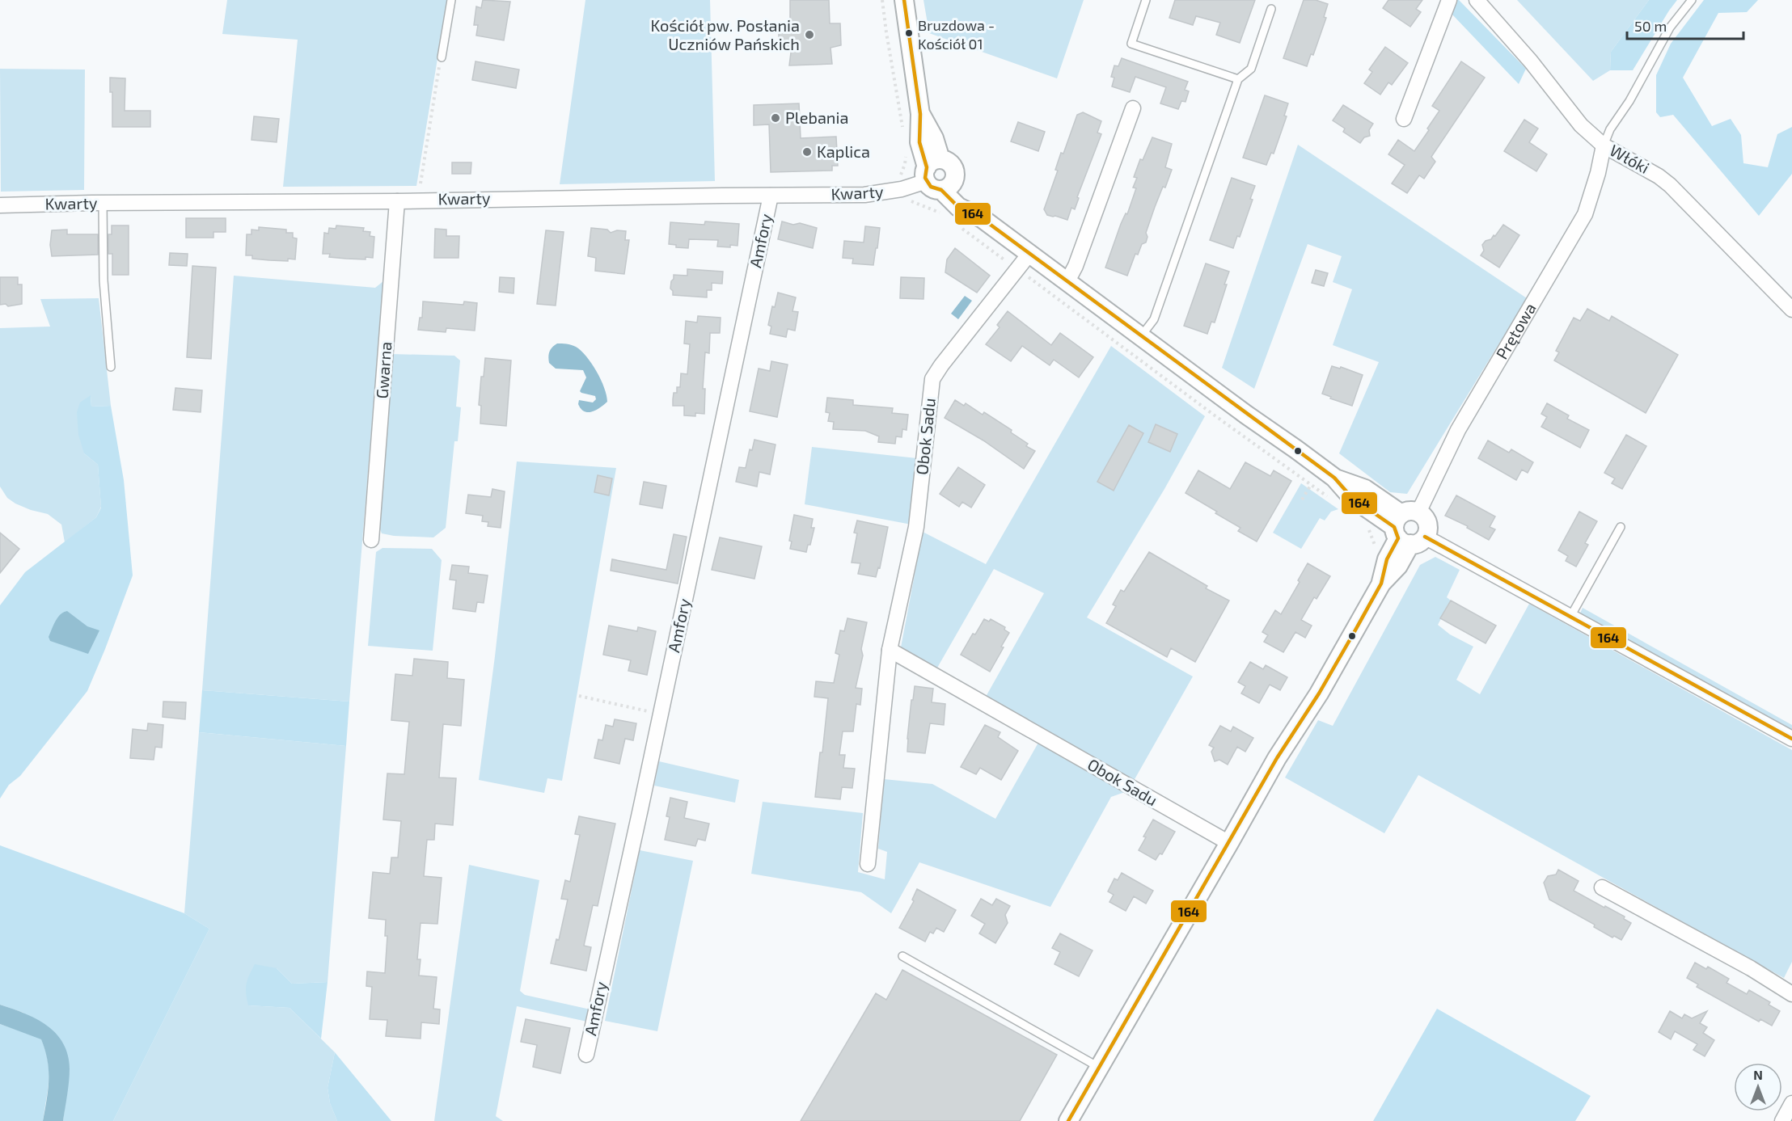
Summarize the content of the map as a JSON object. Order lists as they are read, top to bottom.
{
  "streets": {
    "street": [
      "Włóki",
      "Kwarty",
      "Amfory",
      "Prętowa",
      "Gwarna",
      "Obok Sadu"
    ]
  },
  "crossings": [
    ["Włóki", "Prętowa"],
    ["Kwarty", "Amfory"],
    ["Kwarty", "Gwarna"],
    ["Prętowa", "Obok Sadu"]
  ],
  "places": [
    "Bruzdowa - Kościół 01",
    "Kościół pw. Posłania Uczniów Pańskich",
    "Plebania",
    "Kaplica"
  ],
  "lines": ["transit line 164"],
  "scale_bar": "50 m",
  "north": "top"
}
